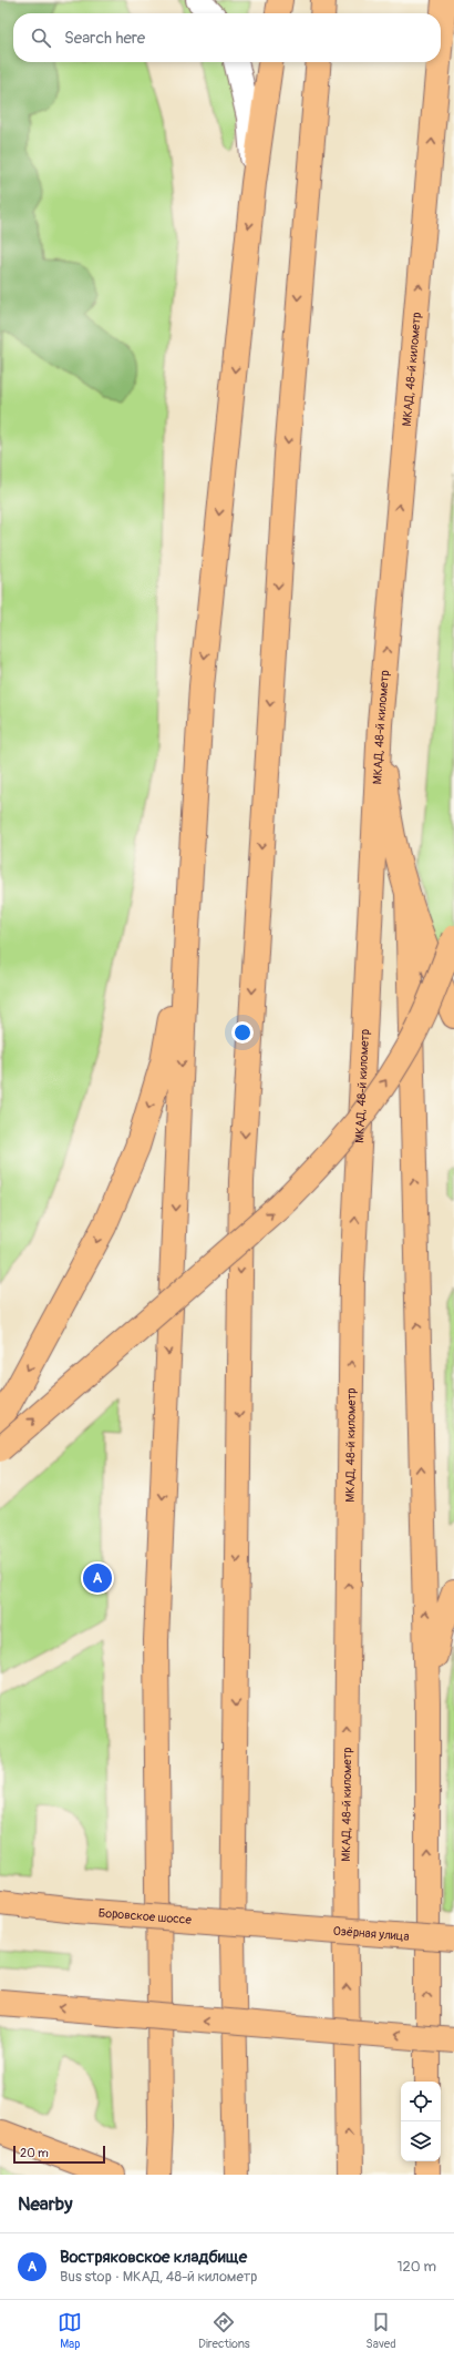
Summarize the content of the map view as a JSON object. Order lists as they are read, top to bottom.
{
  "streets": {
    "main road": ["МКАД, 48-й километр", "Боровское шоссе", "Озёрная улица"]
  },
  "crossings": [
    ["Боровское шоссе", "Озёрная улица"]
  ],
  "scale_bar": "20 m",
  "page": {
    "search": "Search here",
    "pins": "A",
    "scale": "20 m",
    "heading": "Nearby",
    "list": [
      {
        "mark": "A",
        "name": "Востряковское кладбище",
        "note": "Bus stop · МКАД, 48-й километр",
        "value": "120 m"
      }
    ],
    "nav": ["Map", "Directions", "Saved"]
  }
}
